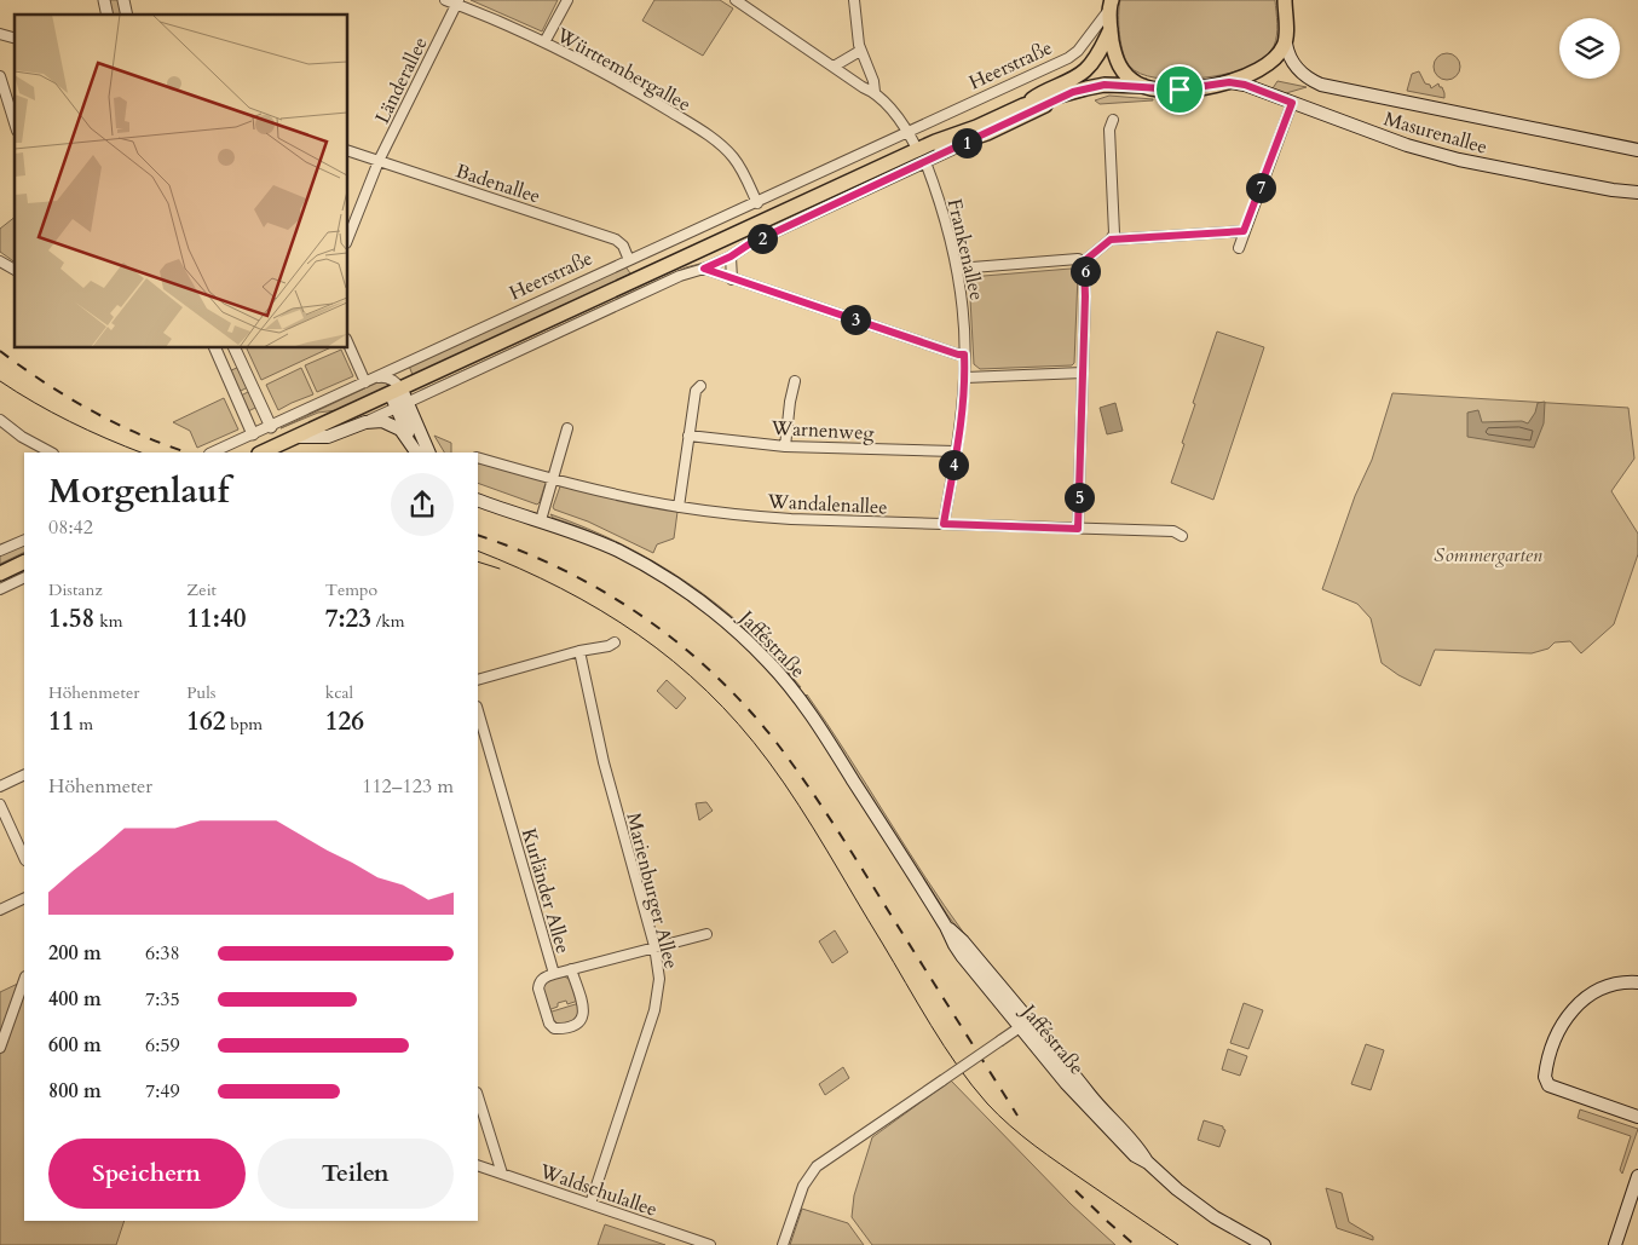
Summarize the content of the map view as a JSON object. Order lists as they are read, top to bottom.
{
  "streets": {
    "main road": ["Heerstraße", "Masurenallee", "Jafféstraße"],
    "street": [
      "Württembergallee",
      "Länderallee",
      "Badenallee",
      "Frankenallee",
      "Warnenweg",
      "Wandalenallee",
      "Kurländer Allee",
      "Marienburger Allee",
      "Waldschulallee"
    ]
  },
  "crossings": [
    ["Heerstraße", "Württembergallee"],
    ["Heerstraße", "Masurenallee"],
    ["Heerstraße", "Badenallee"],
    ["Heerstraße", "Frankenallee"],
    ["Württembergallee", "Länderallee"],
    ["Länderallee", "Badenallee"],
    ["Frankenallee", "Warnenweg"],
    ["Frankenallee", "Wandalenallee"],
    ["Marienburger Allee", "Waldschulallee"]
  ],
  "parks": ["Sommergarten"],
  "page": {
    "pins": [
      "1",
      "7",
      "2",
      "6",
      "3",
      "4",
      "5"
    ],
    "heading": ["Morgenlauf", "08:42"],
    "stats": [
      ["Distanz", "1.58 km"],
      ["Zeit", "11:40"],
      ["Tempo", "7:23 /km"],
      ["Höhenmeter", "11 m"],
      ["Puls", "162 bpm"],
      ["kcal", "126"]
    ],
    "chart": ["Höhenmeter", "112–123 m"],
    "list": [
      {
        "name": "200 m",
        "note": "6:38"
      },
      {
        "name": "400 m",
        "note": "7:35"
      },
      {
        "name": "600 m",
        "note": "6:59"
      },
      {
        "name": "800 m",
        "note": "7:49"
      }
    ],
    "buttons": ["Speichern", "Teilen"]
  }
}
